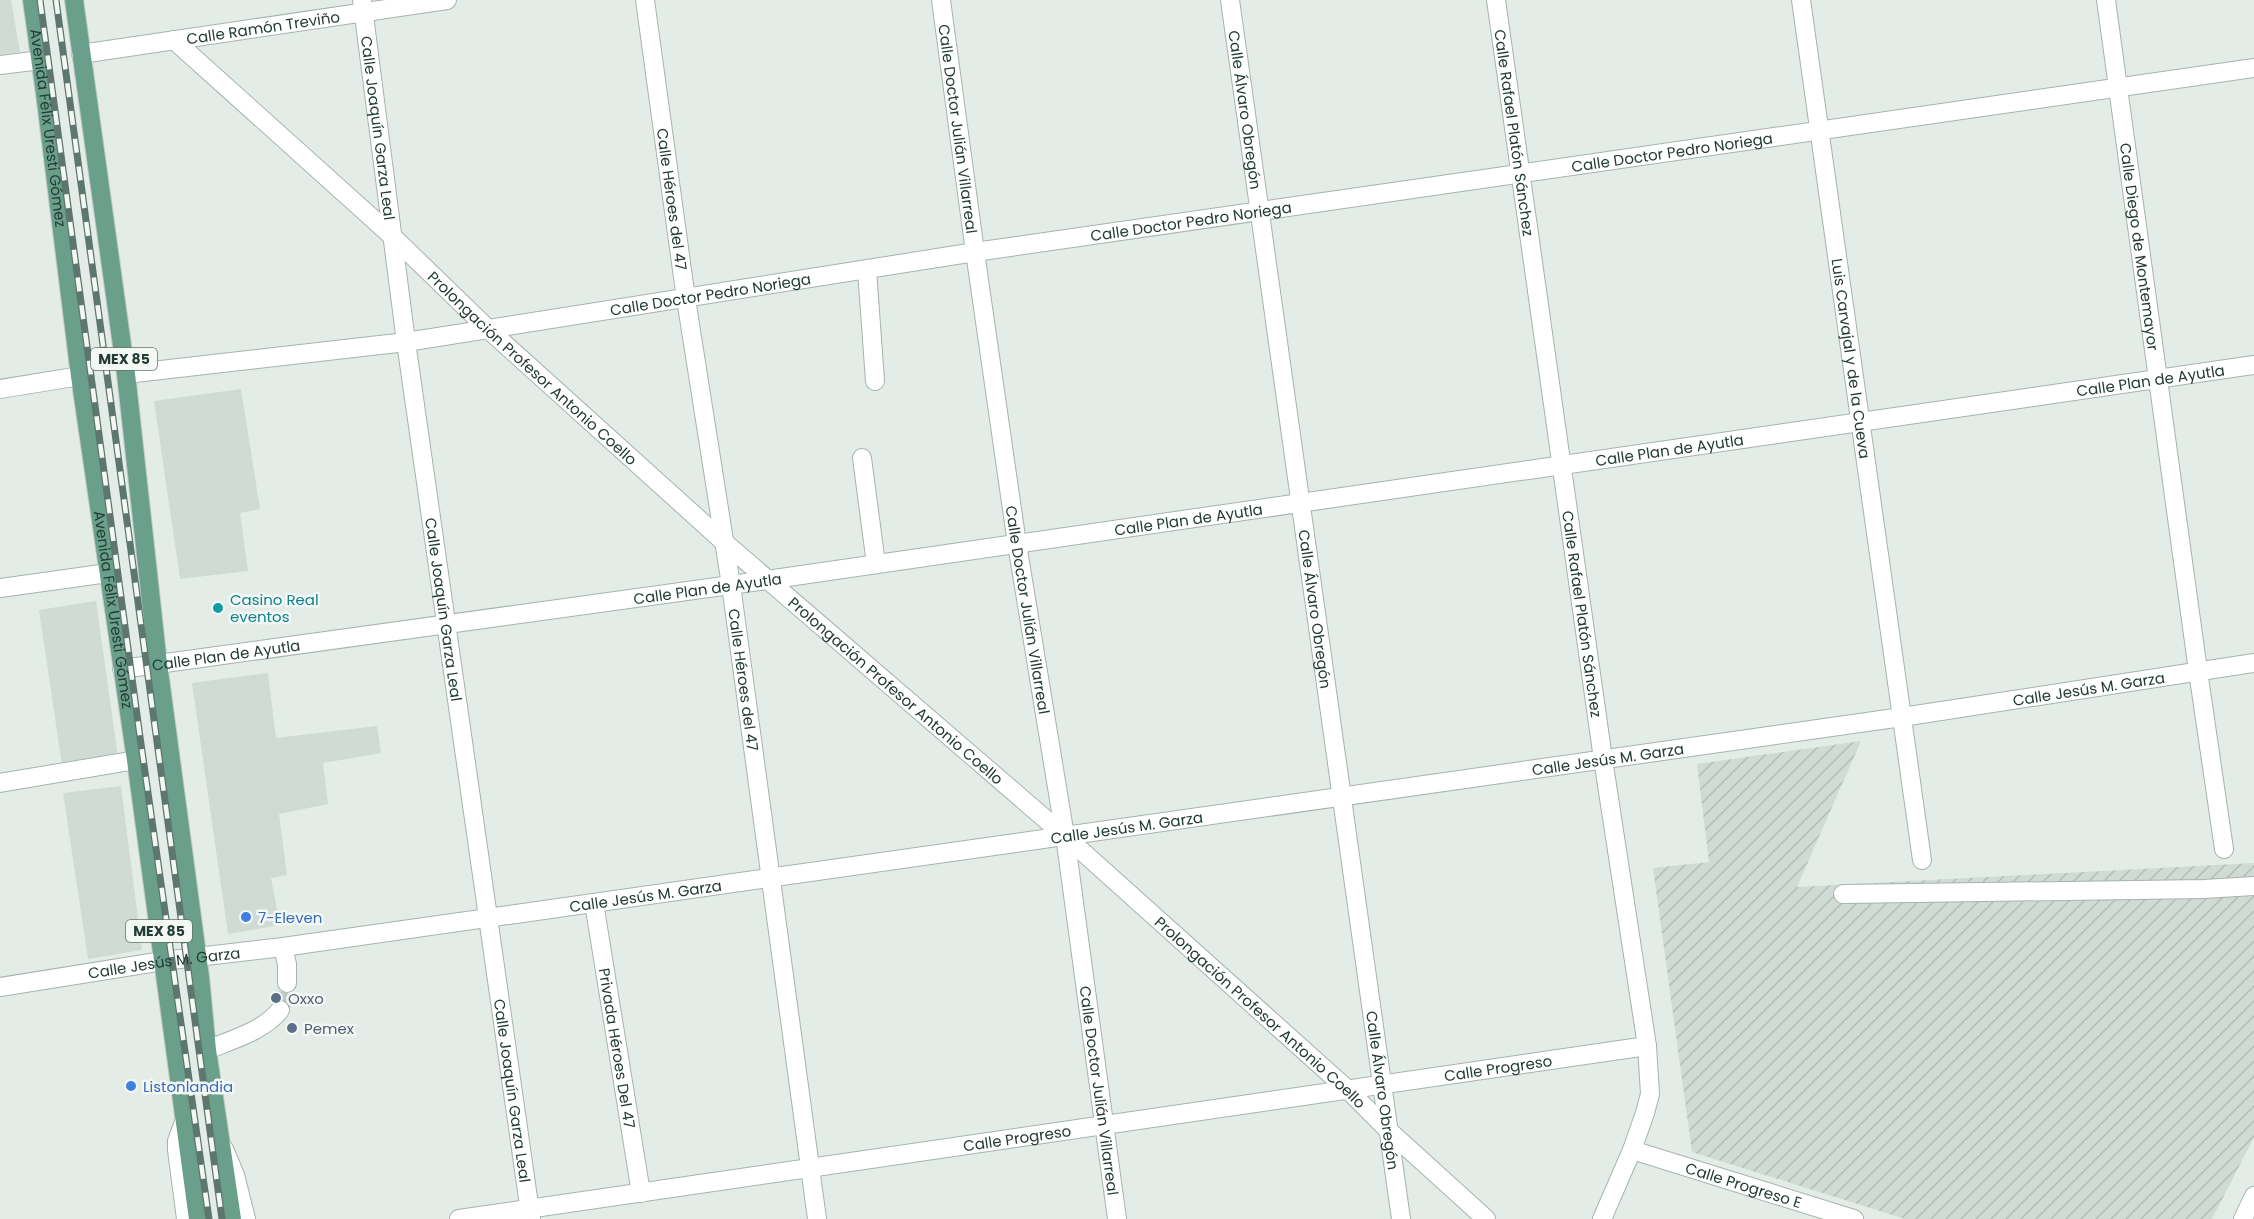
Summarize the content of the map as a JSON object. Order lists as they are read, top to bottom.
{
  "streets": {
    "main road": ["Avenida Félix Uresti Gómez", "MEX 85"],
    "street": [
      "Calle Ramón Treviño",
      "Calle Álvaro Obregón",
      "Calle Joaquín Garza Leal",
      "Calle Doctor Julián Villarreal",
      "Calle Rafael Platón Sánchez",
      "Calle Doctor Pedro Noriega",
      "Calle Héroes del 47",
      "Calle Diego de Montemayor",
      "Luis Carvajal y de la Cueva",
      "Prolongación Profesor Antonio Coello",
      "Calle Plan de Ayutla",
      "Calle Jesús M. Garza",
      "Privada Héroes Del 47",
      "Calle Progreso",
      "Calle Progreso E"
    ]
  },
  "crossings": [
    ["Calle Ramón Treviño", "Calle Joaquín Garza Leal"],
    ["Calle Ramón Treviño", "MEX 85"],
    ["Calle Ramón Treviño", "Prolongación Profesor Antonio Coello"],
    ["Calle Álvaro Obregón", "Calle Doctor Pedro Noriega"],
    ["Calle Álvaro Obregón", "Prolongación Profesor Antonio Coello"],
    ["Calle Álvaro Obregón", "Calle Plan de Ayutla"],
    ["Calle Álvaro Obregón", "Calle Jesús M. Garza"],
    ["Calle Álvaro Obregón", "Calle Progreso"],
    ["Avenida Félix Uresti Gómez", "Calle Plan de Ayutla"],
    ["Avenida Félix Uresti Gómez", "Calle Jesús M. Garza"],
    ["Calle Joaquín Garza Leal", "Calle Doctor Pedro Noriega"],
    ["Calle Joaquín Garza Leal", "Prolongación Profesor Antonio Coello"],
    ["Calle Joaquín Garza Leal", "Calle Plan de Ayutla"],
    ["Calle Joaquín Garza Leal", "Calle Jesús M. Garza"],
    ["Calle Joaquín Garza Leal", "Calle Progreso"],
    ["Calle Doctor Julián Villarreal", "Calle Doctor Pedro Noriega"],
    ["Calle Doctor Julián Villarreal", "Prolongación Profesor Antonio Coello"],
    ["Calle Doctor Julián Villarreal", "Calle Plan de Ayutla"],
    ["Calle Doctor Julián Villarreal", "Calle Jesús M. Garza"],
    ["Calle Doctor Julián Villarreal", "Calle Progreso"],
    ["Calle Rafael Platón Sánchez", "Calle Doctor Pedro Noriega"],
    ["Calle Rafael Platón Sánchez", "Calle Plan de Ayutla"],
    ["Calle Rafael Platón Sánchez", "Calle Jesús M. Garza"],
    ["Calle Rafael Platón Sánchez", "Calle Progreso"],
    ["Calle Rafael Platón Sánchez", "Calle Progreso E"],
    ["Calle Doctor Pedro Noriega", "Calle Héroes del 47"],
    ["Calle Doctor Pedro Noriega", "Calle Diego de Montemayor"],
    ["Calle Doctor Pedro Noriega", "Luis Carvajal y de la Cueva"],
    ["Calle Doctor Pedro Noriega", "MEX 85"],
    ["Calle Doctor Pedro Noriega", "Prolongación Profesor Antonio Coello"],
    ["Calle Héroes del 47", "Prolongación Profesor Antonio Coello"],
    ["Calle Héroes del 47", "Calle Plan de Ayutla"],
    ["Calle Héroes del 47", "Calle Jesús M. Garza"],
    ["Calle Héroes del 47", "Calle Progreso"],
    ["Calle Diego de Montemayor", "Calle Plan de Ayutla"],
    ["Calle Diego de Montemayor", "Calle Jesús M. Garza"],
    ["Luis Carvajal y de la Cueva", "Calle Plan de Ayutla"],
    ["Luis Carvajal y de la Cueva", "Calle Jesús M. Garza"],
    ["MEX 85", "Calle Plan de Ayutla"],
    ["MEX 85", "Calle Jesús M. Garza"],
    ["Prolongación Profesor Antonio Coello", "Calle Plan de Ayutla"],
    ["Prolongación Profesor Antonio Coello", "Calle Jesús M. Garza"],
    ["Prolongación Profesor Antonio Coello", "Calle Progreso"],
    ["Calle Jesús M. Garza", "Privada Héroes Del 47"],
    ["Privada Héroes Del 47", "Calle Progreso"]
  ],
  "places": [
    "Casino Real eventos",
    "7-Eleven",
    "Oxxo",
    "Pemex",
    "Listonlandia"
  ]
}
